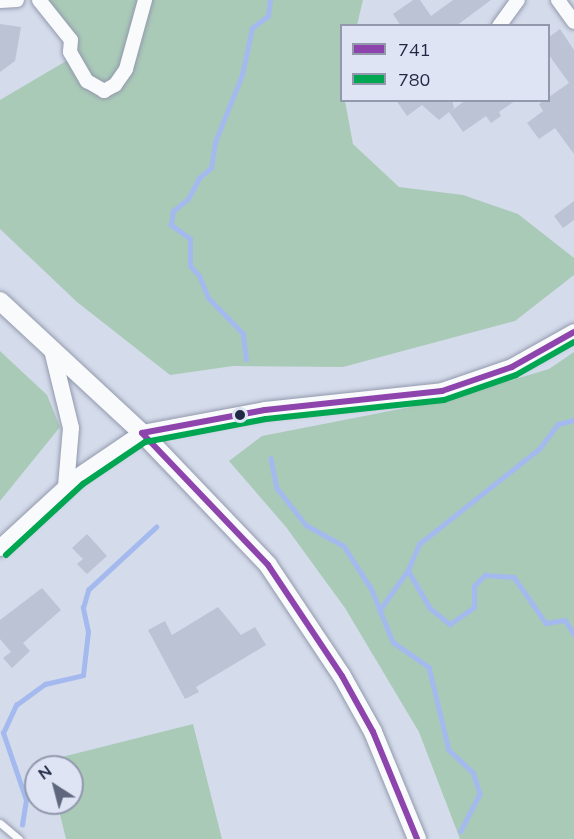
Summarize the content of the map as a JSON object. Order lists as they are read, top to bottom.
{
  "lines": ["transit line 741", "transit line 780"],
  "legend": ["741", "780"],
  "north": "top left"
}
